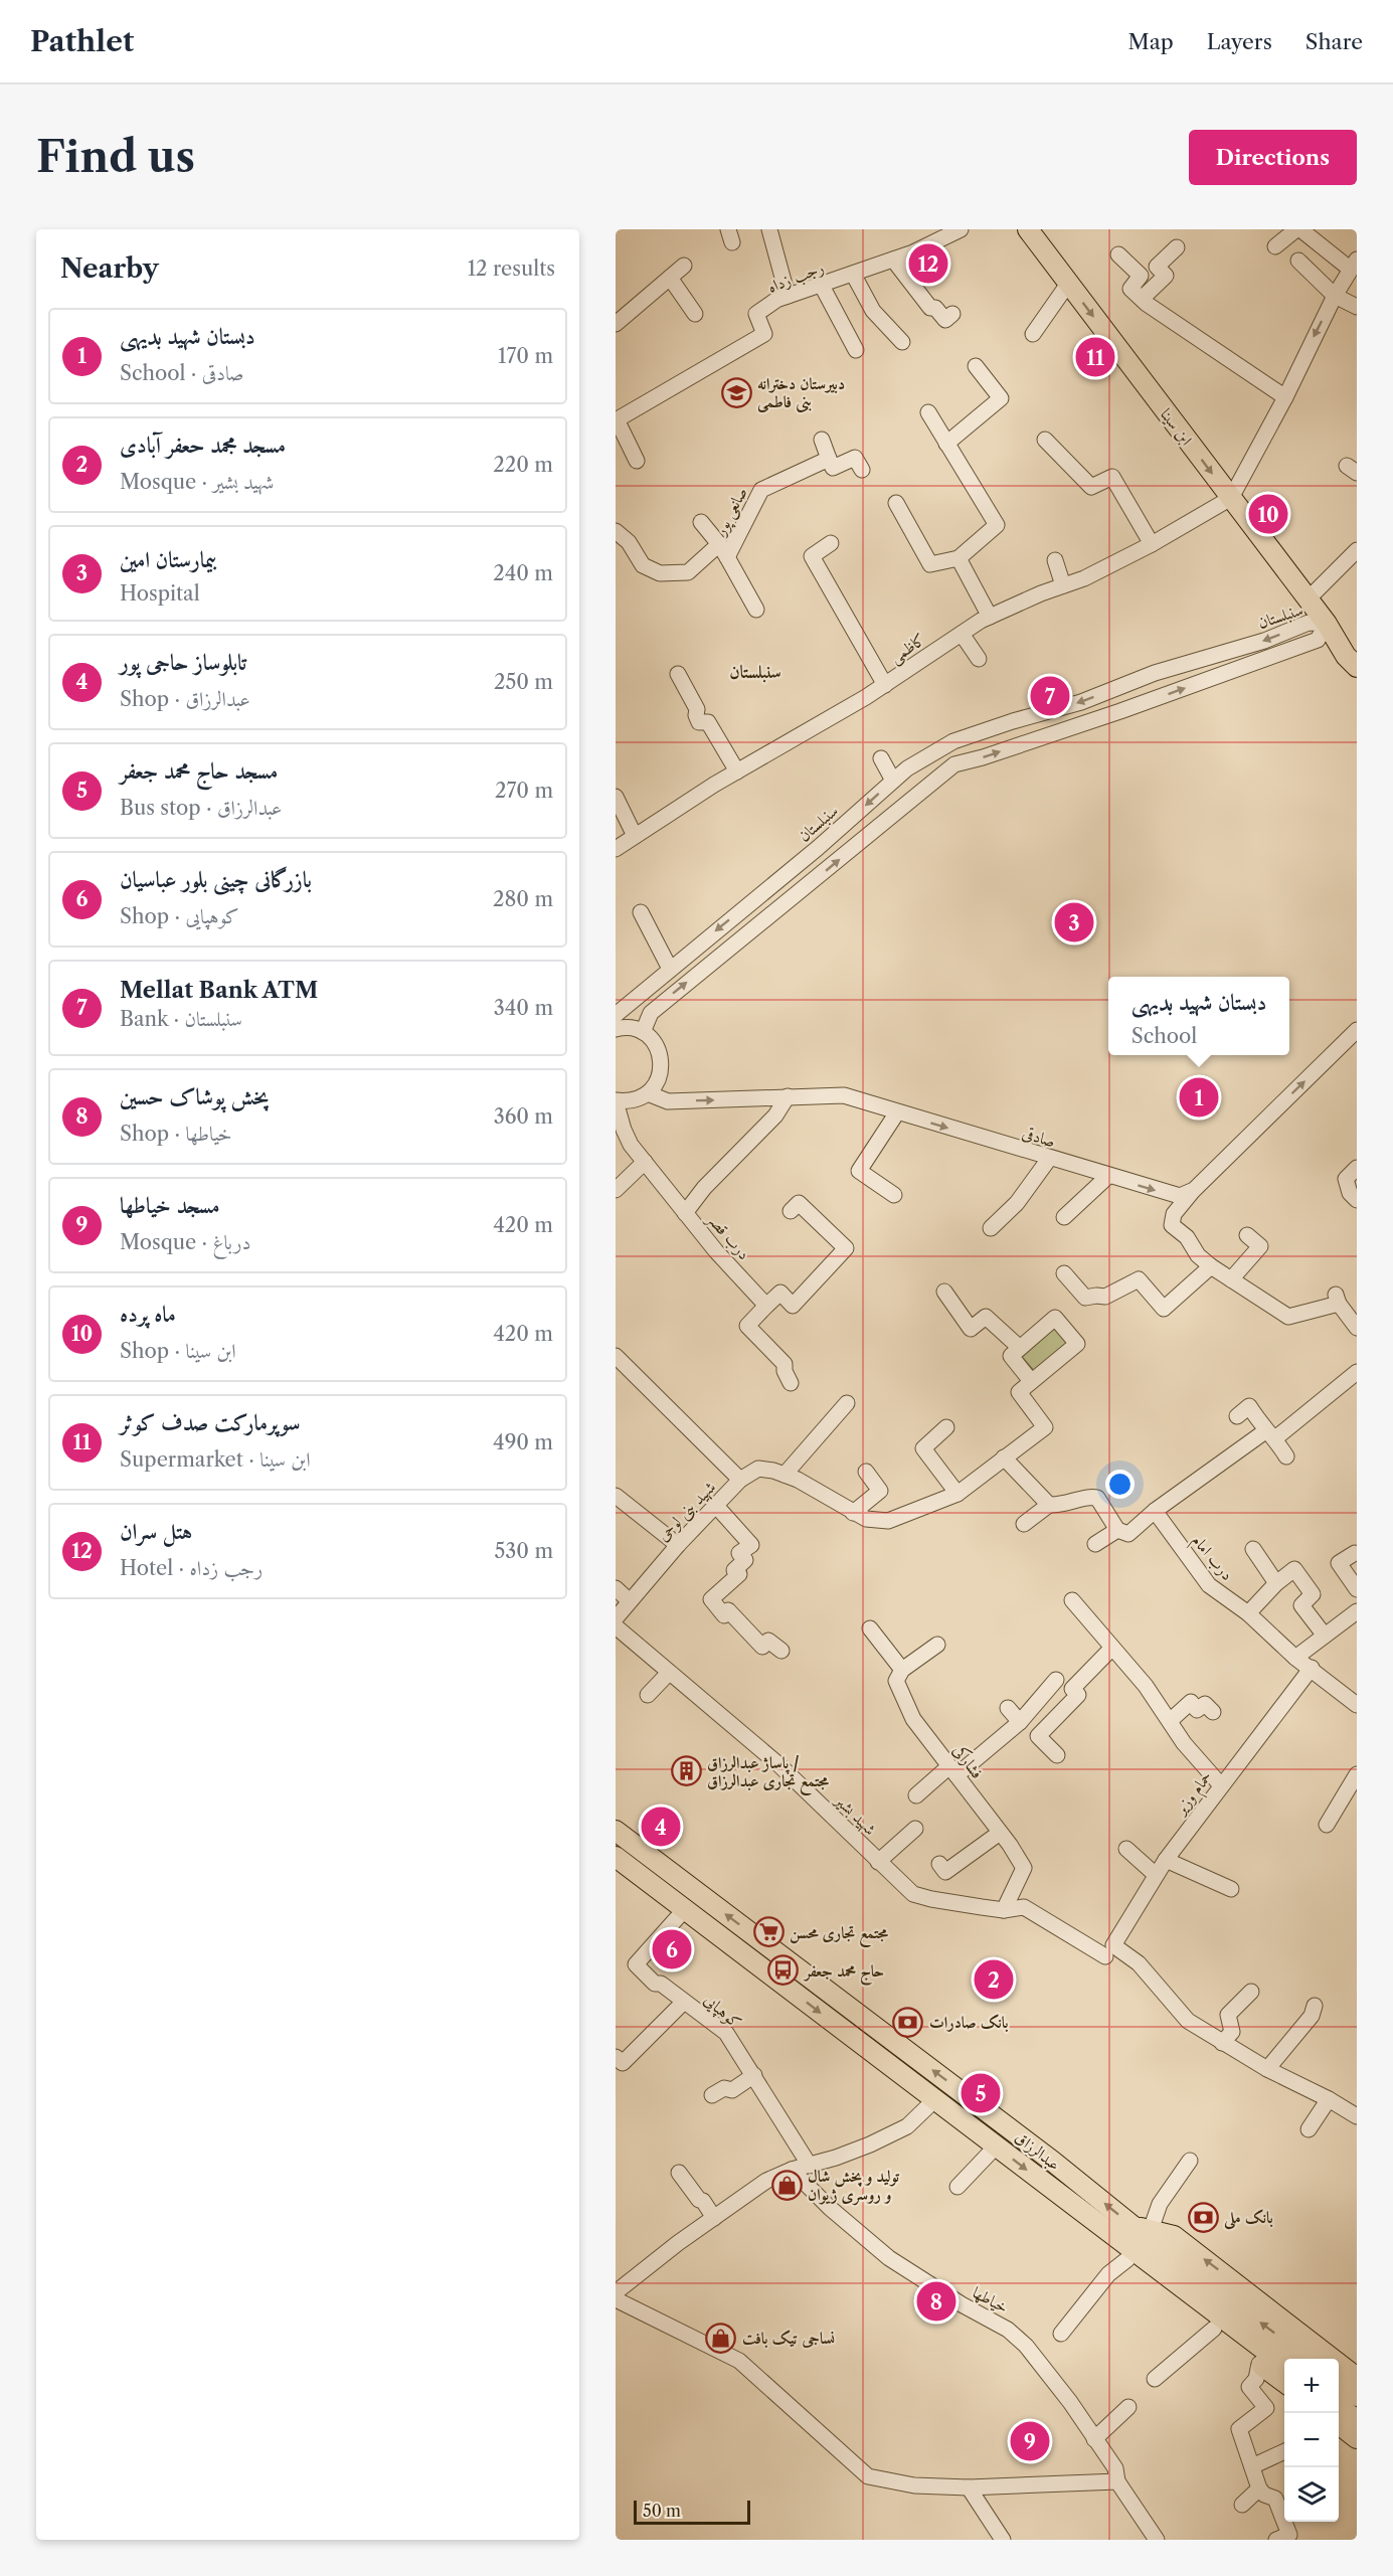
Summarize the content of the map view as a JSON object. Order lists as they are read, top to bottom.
{
  "streets": {
    "main road": ["ابن سینا", "عبدالرزاق"],
    "street": [
      "رجب زداه",
      "صانعی پور",
      "سنبلستان",
      "کاظمی",
      "صادقی",
      "درب قصر",
      "شهید بنی لوحی",
      "درب امام",
      "فشارکی",
      "حمام وزیر",
      "شهید بشیر",
      "کوهپایی",
      "خیاطها"
    ]
  },
  "crossings": [
    ["ابن سینا", "سنبلستان"],
    ["ابن سینا", "کاظمی"],
    ["درب امام", "حمام وزیر"],
    ["فشارکی", "شهید بشیر"],
    ["حمام وزیر", "شهید بشیر"],
    ["کوهپایی", "عبدالرزاق"]
  ],
  "one_way": ["ابن سینا", "صادقی"],
  "districts": ["سنبلستان"],
  "places": {
    "school or university": ["دبیرستان دخترانه بنی فاطمی"],
    "building": ["پاساژ عبدالرزاق / مجتمع تجاری عبدالرزاق"],
    "supermarket": ["مجتمع تجاری محسن"],
    "bus stop": ["حاج محمد جعفر"],
    "bank": ["بانک صادرات", "بانک ملی"],
    "shop": ["تولید و پخش شال و روسری ژیوان", "نساجی تیک بافت"]
  },
  "scale_bar": "50 m",
  "page": {
    "header": "Pathlet",
    "nav": ["Map", "Layers", "Share"],
    "buttons": "Directions",
    "title": "Find us",
    "heading": ["Nearby", "12 results"],
    "pins": [
      "12",
      "11",
      "10",
      "7",
      "3",
      "1",
      "4",
      "6",
      "2",
      "5",
      "8",
      "9"
    ],
    "list": [
      {
        "mark": "1",
        "name": "دبستان شهید بدیهی",
        "note": "School · صادقی",
        "value": "170 m"
      },
      {
        "mark": "2",
        "name": "مسجد مجمد حعفر آبادی",
        "note": "Mosque · شهید بشیر",
        "value": "220 m"
      },
      {
        "mark": "3",
        "name": "بیمارستان امین",
        "note": "Hospital",
        "value": "240 m"
      },
      {
        "mark": "4",
        "name": "تابلوساز حاجی پور",
        "note": "Shop · عبدالرزاق",
        "value": "250 m"
      },
      {
        "mark": "5",
        "name": "مسجد حاج محمد جعفر",
        "note": "Bus stop · عبدالرزاق",
        "value": "270 m"
      },
      {
        "mark": "6",
        "name": "بازرگانی چینی بلور عباسیان",
        "note": "Shop · کوهپایی",
        "value": "280 m"
      },
      {
        "mark": "7",
        "name": "Mellat Bank ATM",
        "note": "Bank · سنبلستان",
        "value": "340 m"
      },
      {
        "mark": "8",
        "name": "پخش پوشاک حسین",
        "note": "Shop · خیاطها",
        "value": "360 m"
      },
      {
        "mark": "9",
        "name": "مسجد خیاطها",
        "note": "Mosque · درباغ",
        "value": "420 m"
      },
      {
        "mark": "10",
        "name": "ماه پرده",
        "note": "Shop · ابن سینا",
        "value": "420 m"
      },
      {
        "mark": "11",
        "name": "سوپرمارکت صدف کوثر",
        "note": "Supermarket · ابن سینا",
        "value": "490 m"
      },
      {
        "mark": "12",
        "name": "هتل سران",
        "note": "Hotel · رجب زداه",
        "value": "530 m"
      }
    ],
    "popup": ["دبستان شهید بدیهی", "School"],
    "map_buttons": ["+", "−"],
    "scale": "50 m"
  }
}
